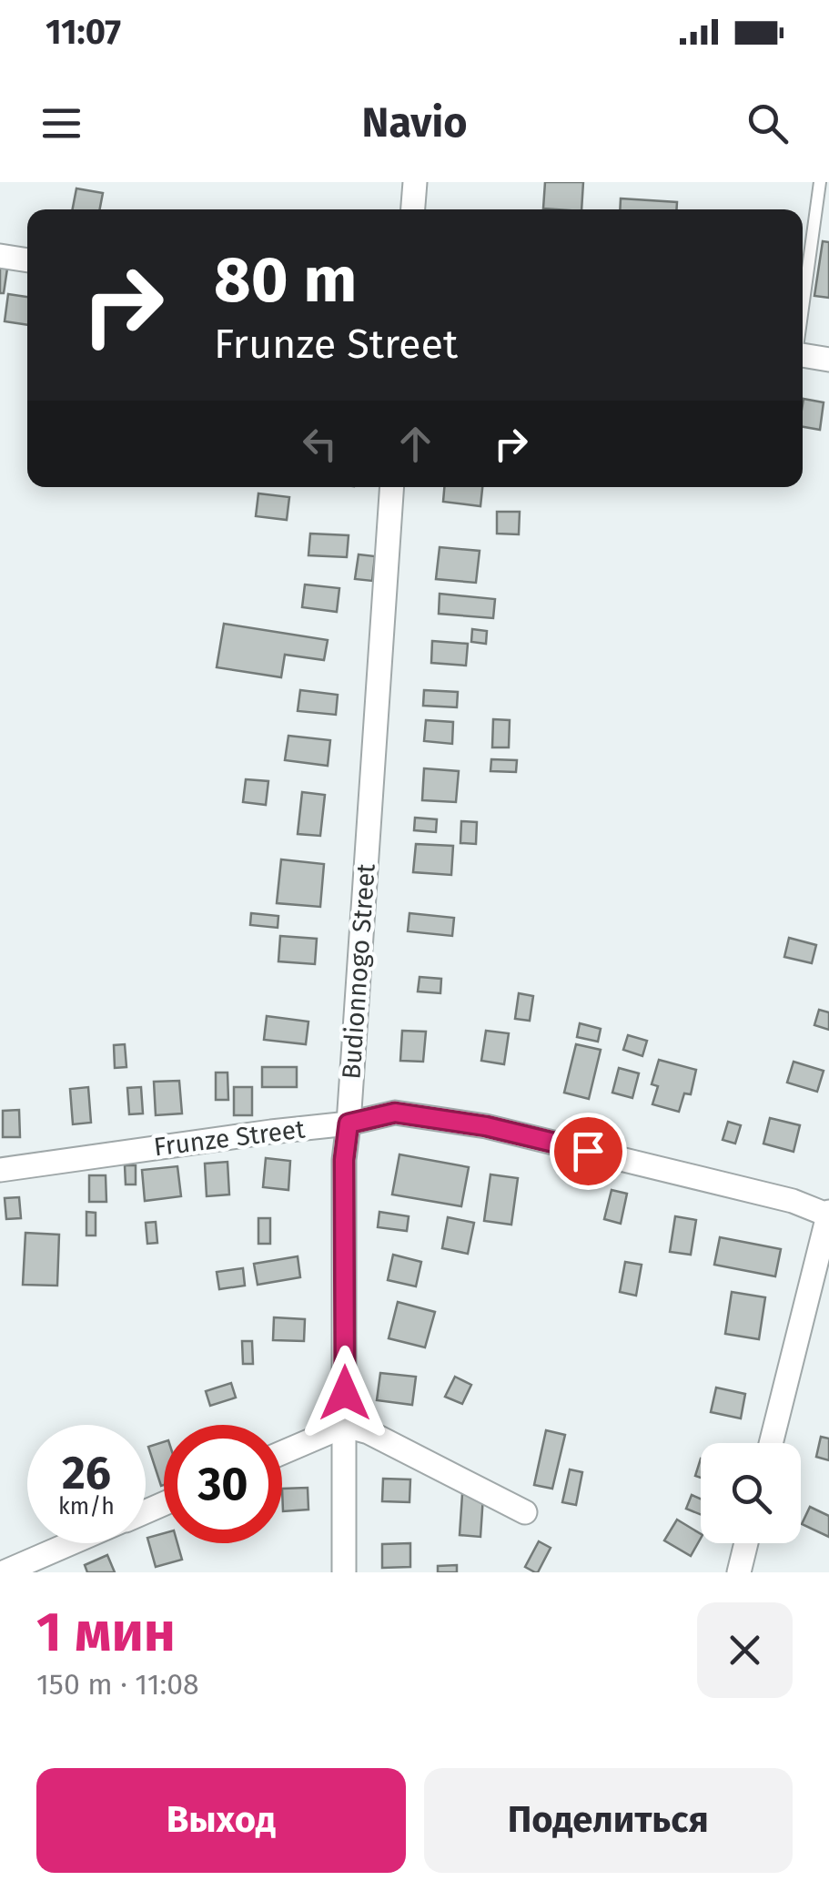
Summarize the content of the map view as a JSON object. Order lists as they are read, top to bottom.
{
  "streets": {
    "street": ["Budionnogo Street", "Frunze Street"]
  },
  "crossings": [
    ["Budionnogo Street", "Frunze Street"]
  ],
  "page": {
    "status": "11:07",
    "header": "Navio",
    "turn": ["80 m", "Frunze Street"],
    "speed": "26 km/h",
    "limit": "30",
    "heading": ["1 мин", "150 m · 11:08"],
    "buttons": ["Выход", "Поделиться"]
  }
}
